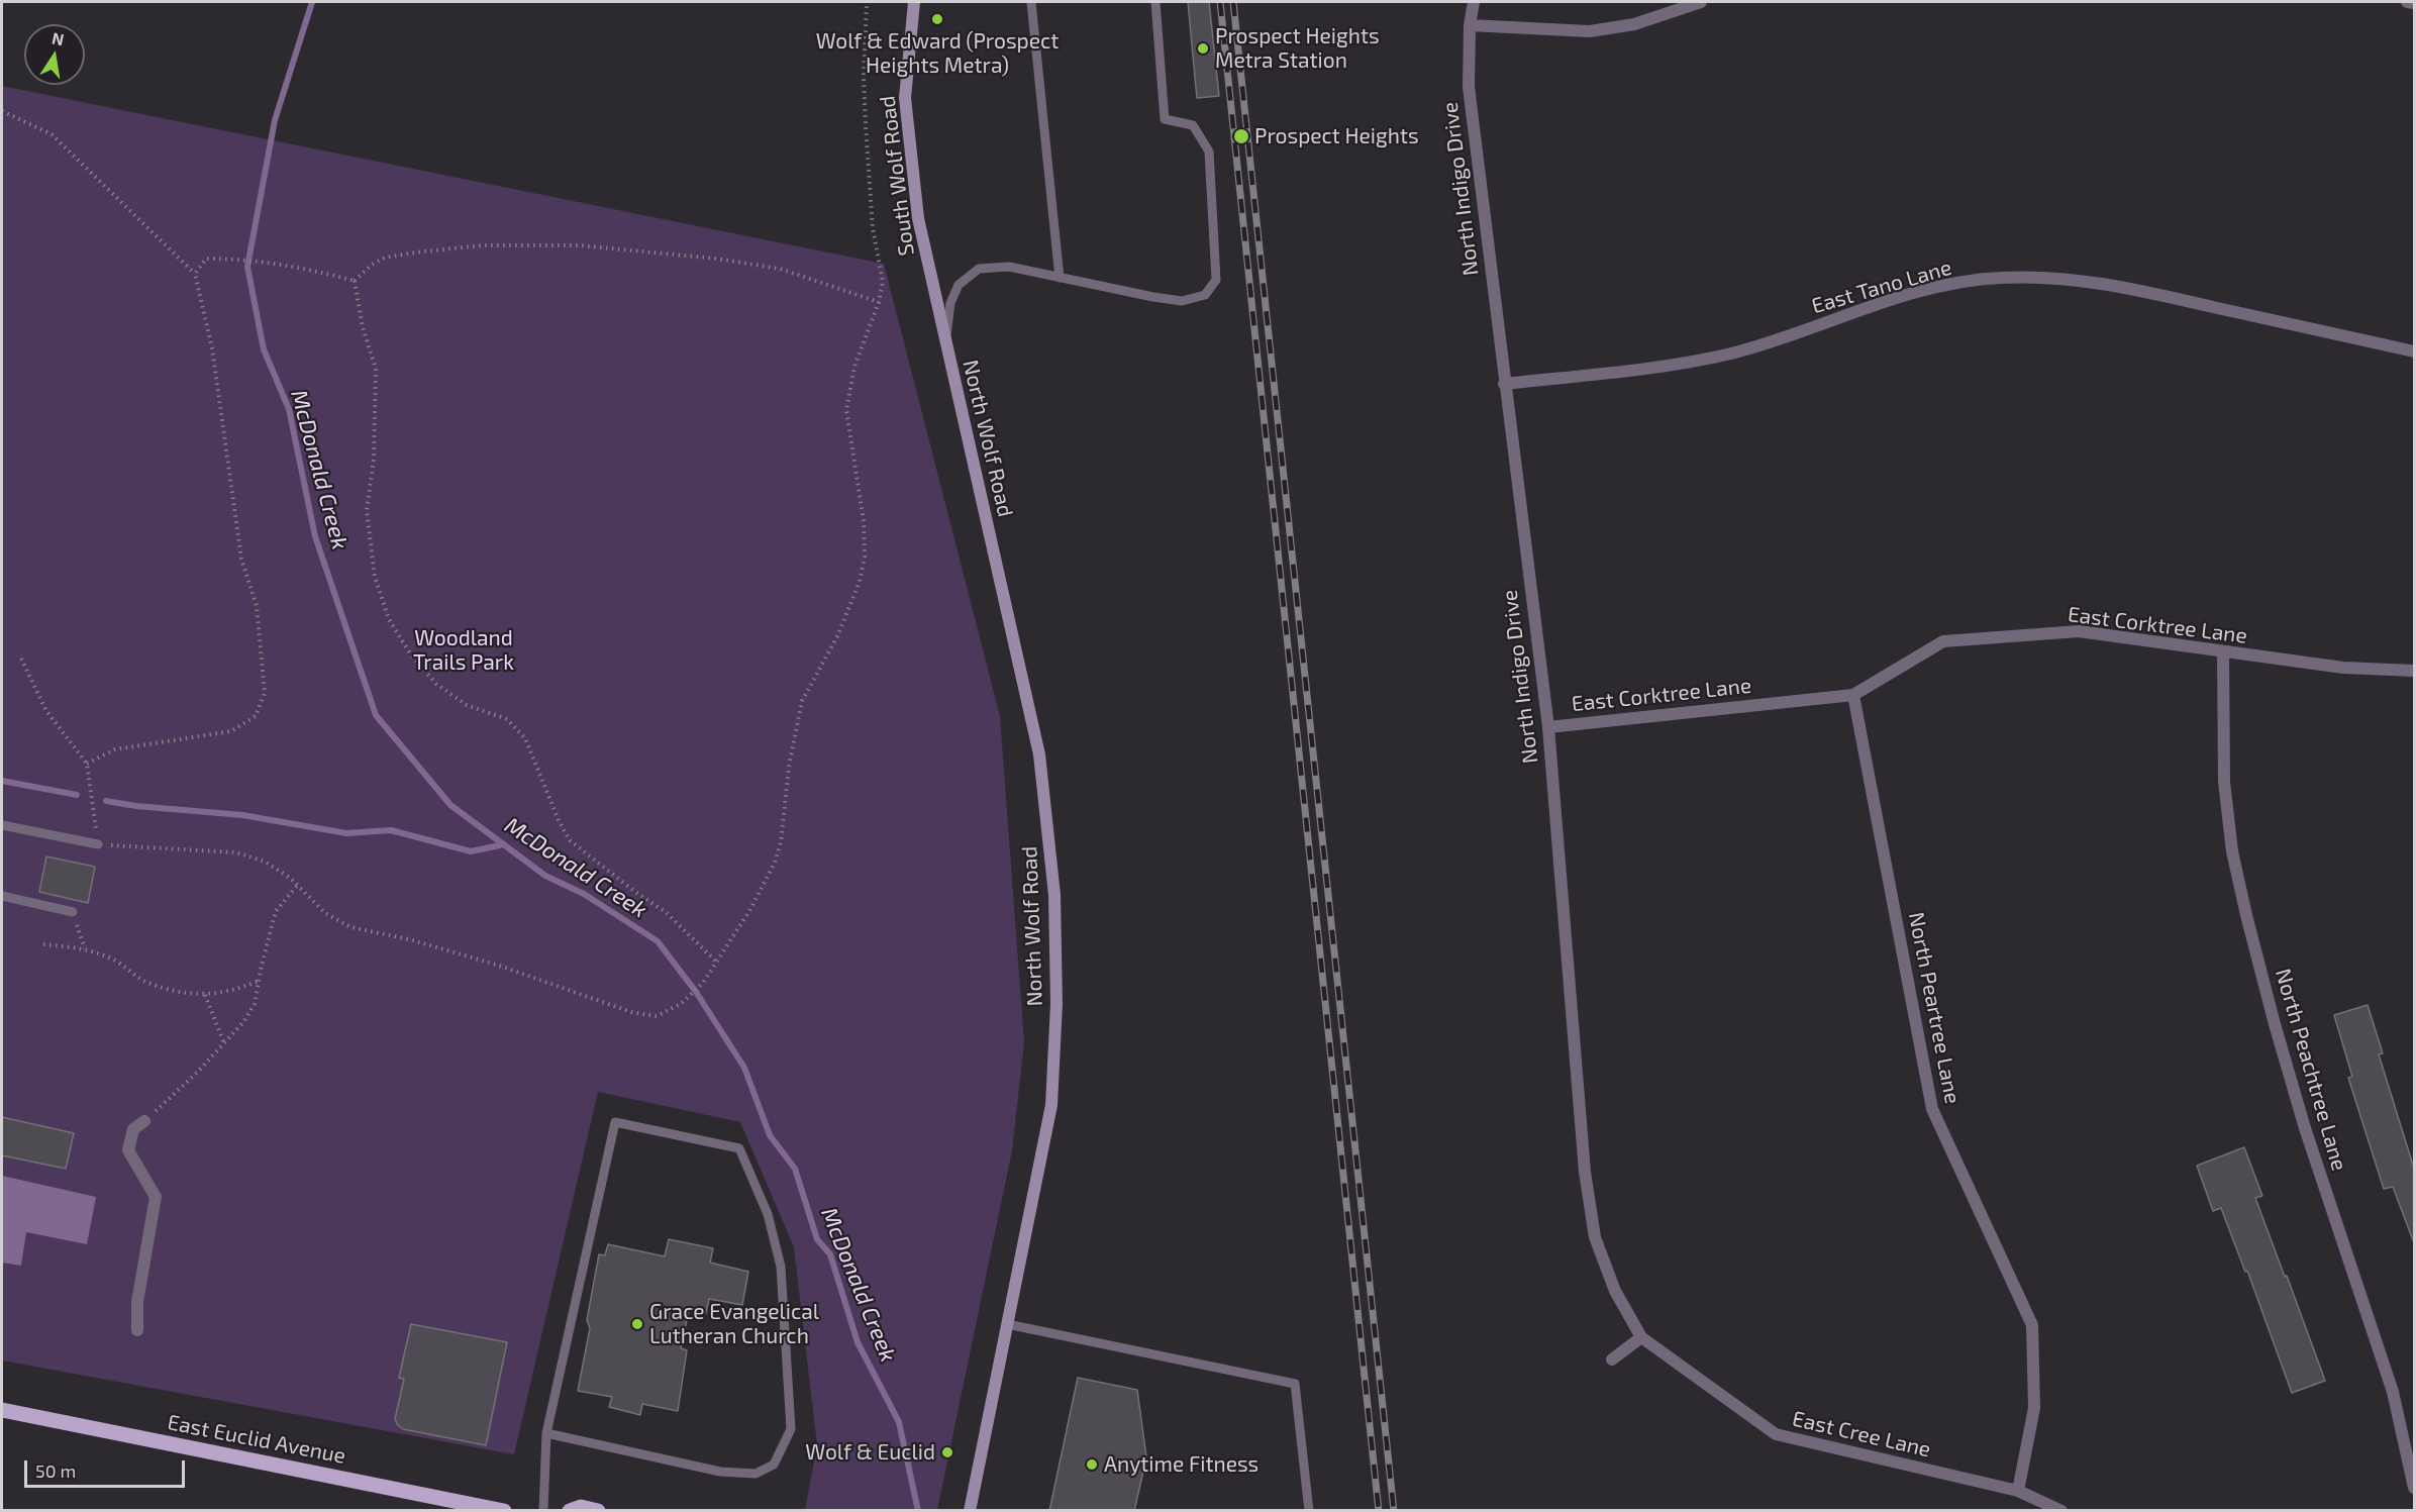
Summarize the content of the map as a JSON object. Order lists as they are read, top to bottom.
{
  "streets": {
    "main road": ["South Wolf Road", "North Wolf Road", "East Euclid Avenue"],
    "street": [
      "North Indigo Drive",
      "East Tano Lane",
      "East Corktree Lane",
      "North Peartree Lane",
      "North Peachtree Lane",
      "East Cree Lane"
    ]
  },
  "crossings": [
    ["South Wolf Road", "North Wolf Road"],
    ["North Indigo Drive", "East Tano Lane"],
    ["North Indigo Drive", "East Corktree Lane"],
    ["North Indigo Drive", "East Cree Lane"],
    ["East Corktree Lane", "North Peartree Lane"],
    ["East Corktree Lane", "North Peachtree Lane"],
    ["North Peartree Lane", "East Cree Lane"]
  ],
  "water": ["McDonald Creek"],
  "parks": ["Woodland Trails Park"],
  "places": [
    "Wolf & Edward (Prospect Heights Metra)",
    "Prospect Heights Metra Station",
    "Prospect Heights",
    "Grace Evangelical Lutheran Church",
    "Wolf & Euclid",
    "Anytime Fitness"
  ],
  "scale_bar": "50 m",
  "north": "top"
}
